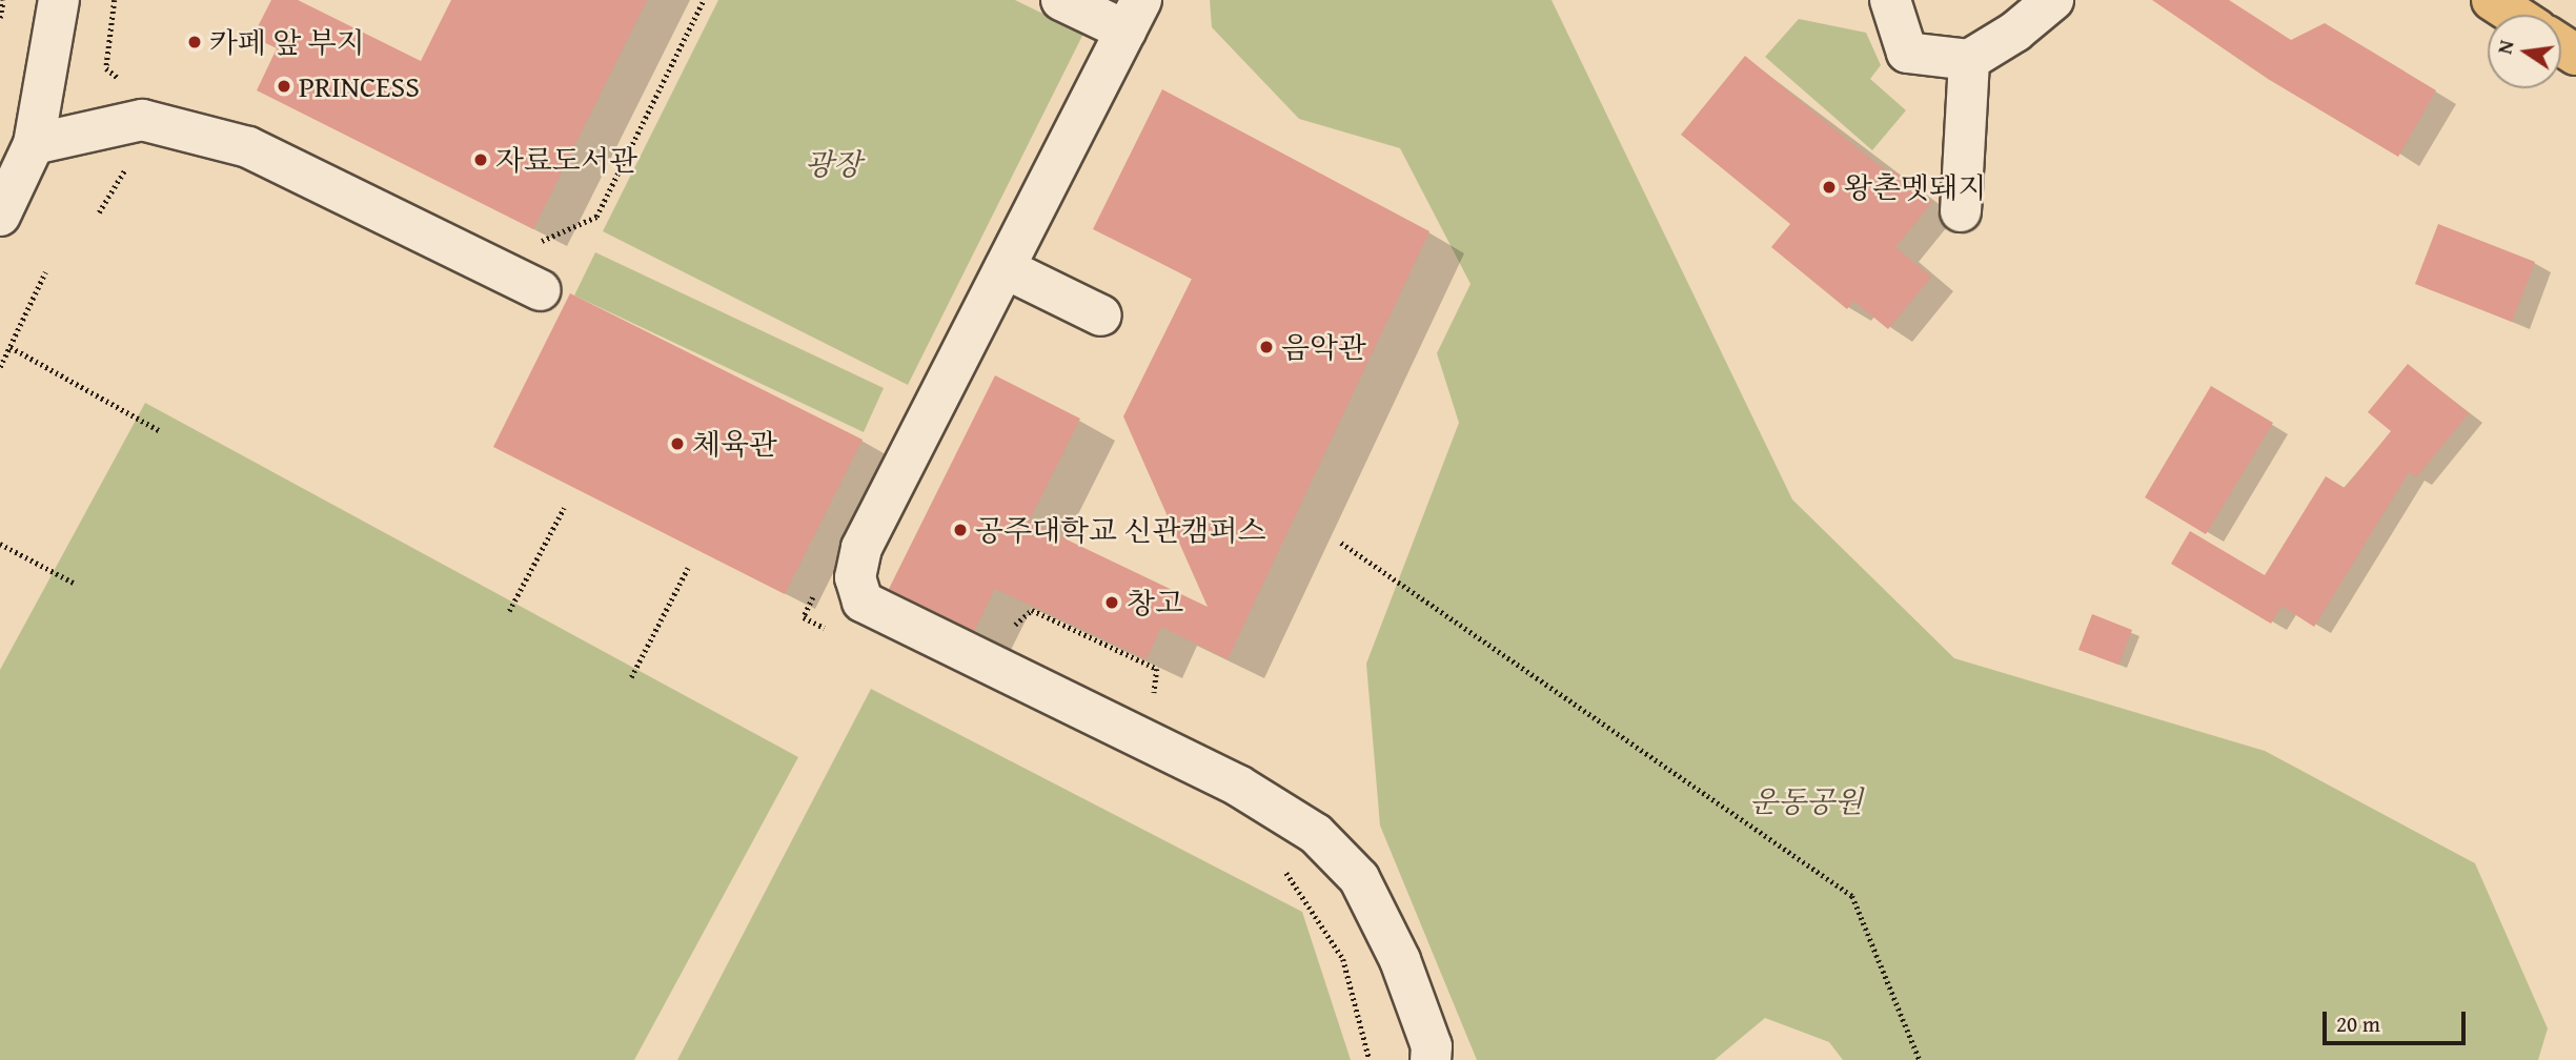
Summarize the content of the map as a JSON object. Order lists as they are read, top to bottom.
{
  "parks": ["광장", "운동공원"],
  "places": [
    "카페 앞 부지",
    "PRINCESS",
    "자료도서관",
    "왕촌멧돼지",
    "음악관",
    "체육관",
    "공주대학교 신관캠퍼스",
    "창고"
  ],
  "scale_bar": "20 m",
  "north": "left"
}
